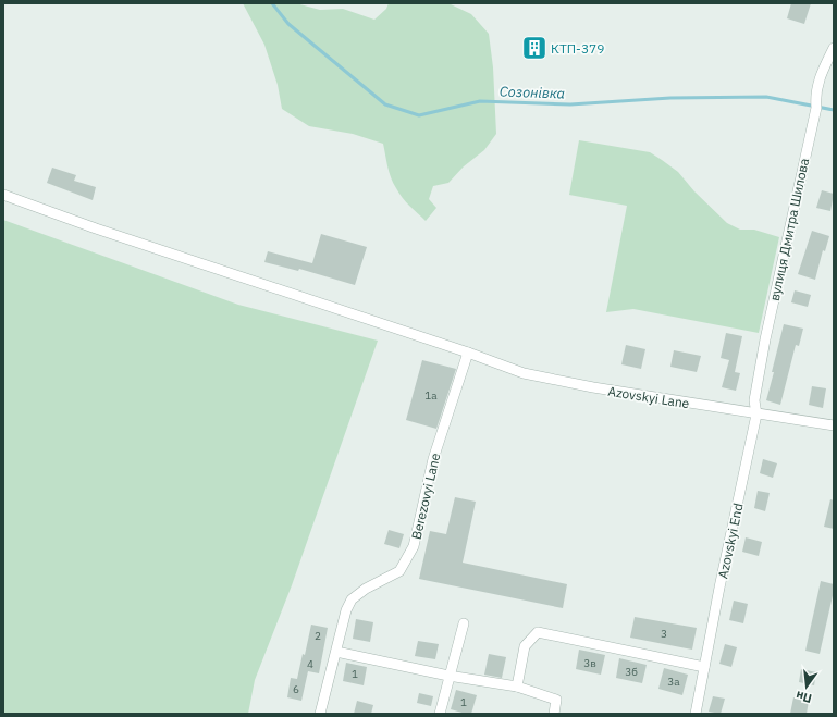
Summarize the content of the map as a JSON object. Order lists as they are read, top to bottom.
{
  "streets": {
    "street": [
      "вулиця Дмитра Шилова",
      "Azovskyi Lane",
      "Berezovyi Lane",
      "Azovskyi End"
    ]
  },
  "crossings": [
    ["вулиця Дмитра Шилова", "Azovskyi Lane"],
    ["вулиця Дмитра Шилова", "Azovskyi End"],
    ["Azovskyi Lane", "Berezovyi Lane"],
    ["Azovskyi Lane", "Azovskyi End"]
  ],
  "water": ["Созонівка"],
  "places": {
    "building": ["КТП-379"]
  },
  "house_numbers": [
    "1а",
    "3",
    "2",
    "3в",
    "4",
    "3б",
    "1",
    "3а",
    "6",
    "1"
  ],
  "north": "bottom"
}
